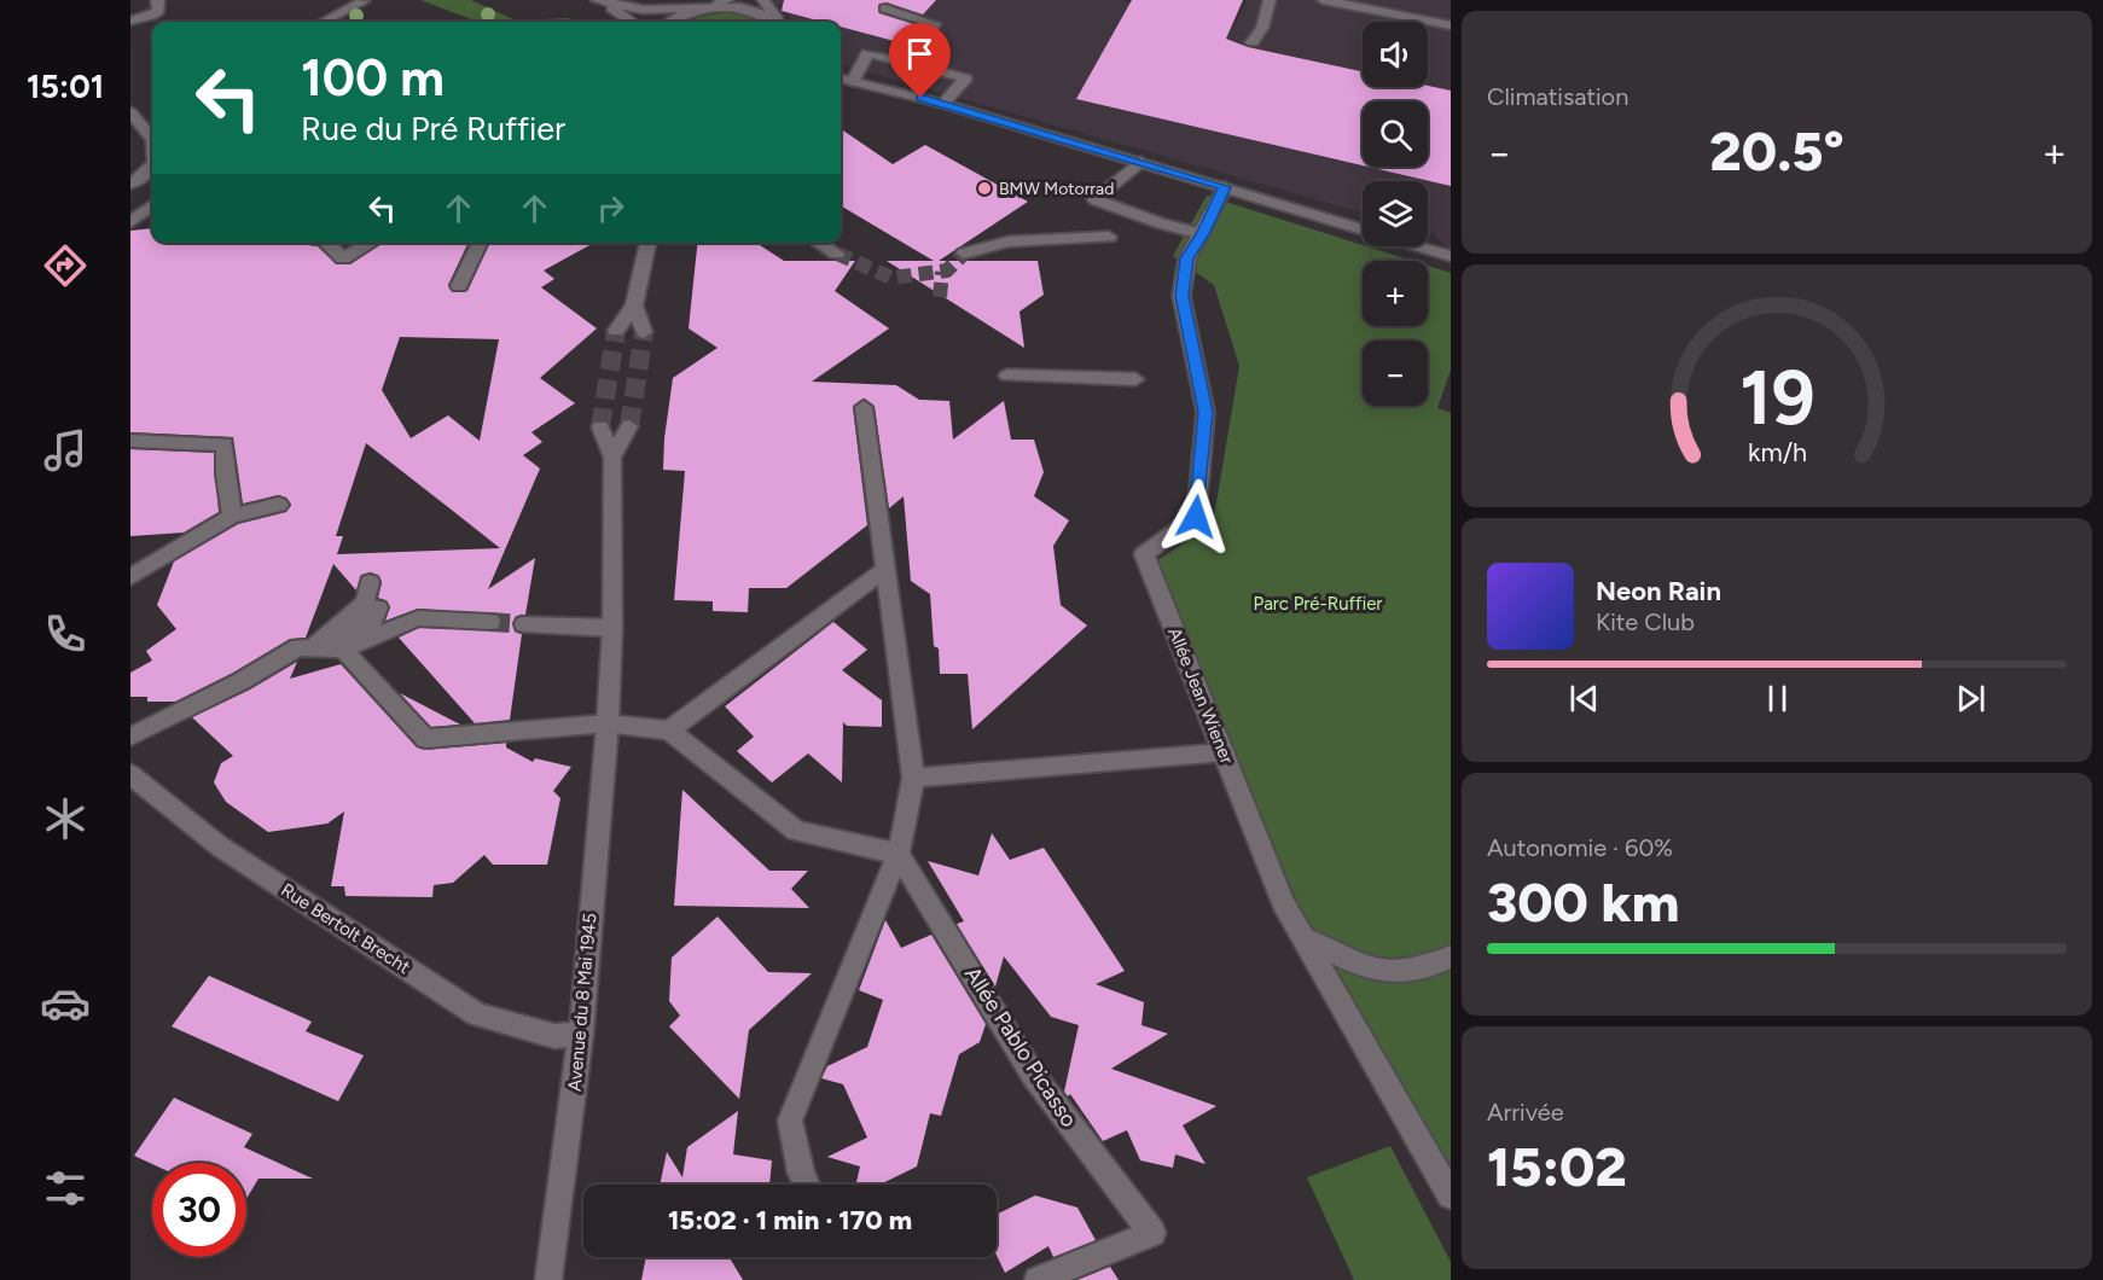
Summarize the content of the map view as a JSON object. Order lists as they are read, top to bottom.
{
  "streets": {
    "street": [
      "Allée Jean Wiener",
      "Rue Bertolt Brecht",
      "Avenue du 8 Mai 1945",
      "Allée Pablo Picasso"
    ]
  },
  "crossings": [
    ["Rue Bertolt Brecht", "Avenue du 8 Mai 1945"]
  ],
  "parks": ["Parc Pré-Ruffier"],
  "places": ["BMW Motorrad"],
  "page": {
    "tabs": "15:01",
    "tile": [
      "Climatisation",
      ["Autonomie · 60%", "300 km"],
      ["Arrivée", "15:02"]
    ],
    "map_buttons": ["+", "−"],
    "turn": ["100 m", "Rue du Pré Ruffier"],
    "heat": ["−", "20.5°", "+"],
    "song": ["Neon Rain", "Kite Club"],
    "limit": "30",
    "trip": "15:02 · 1 min · 170 m",
    "gauge": ["19", "km/h"]
  }
}
